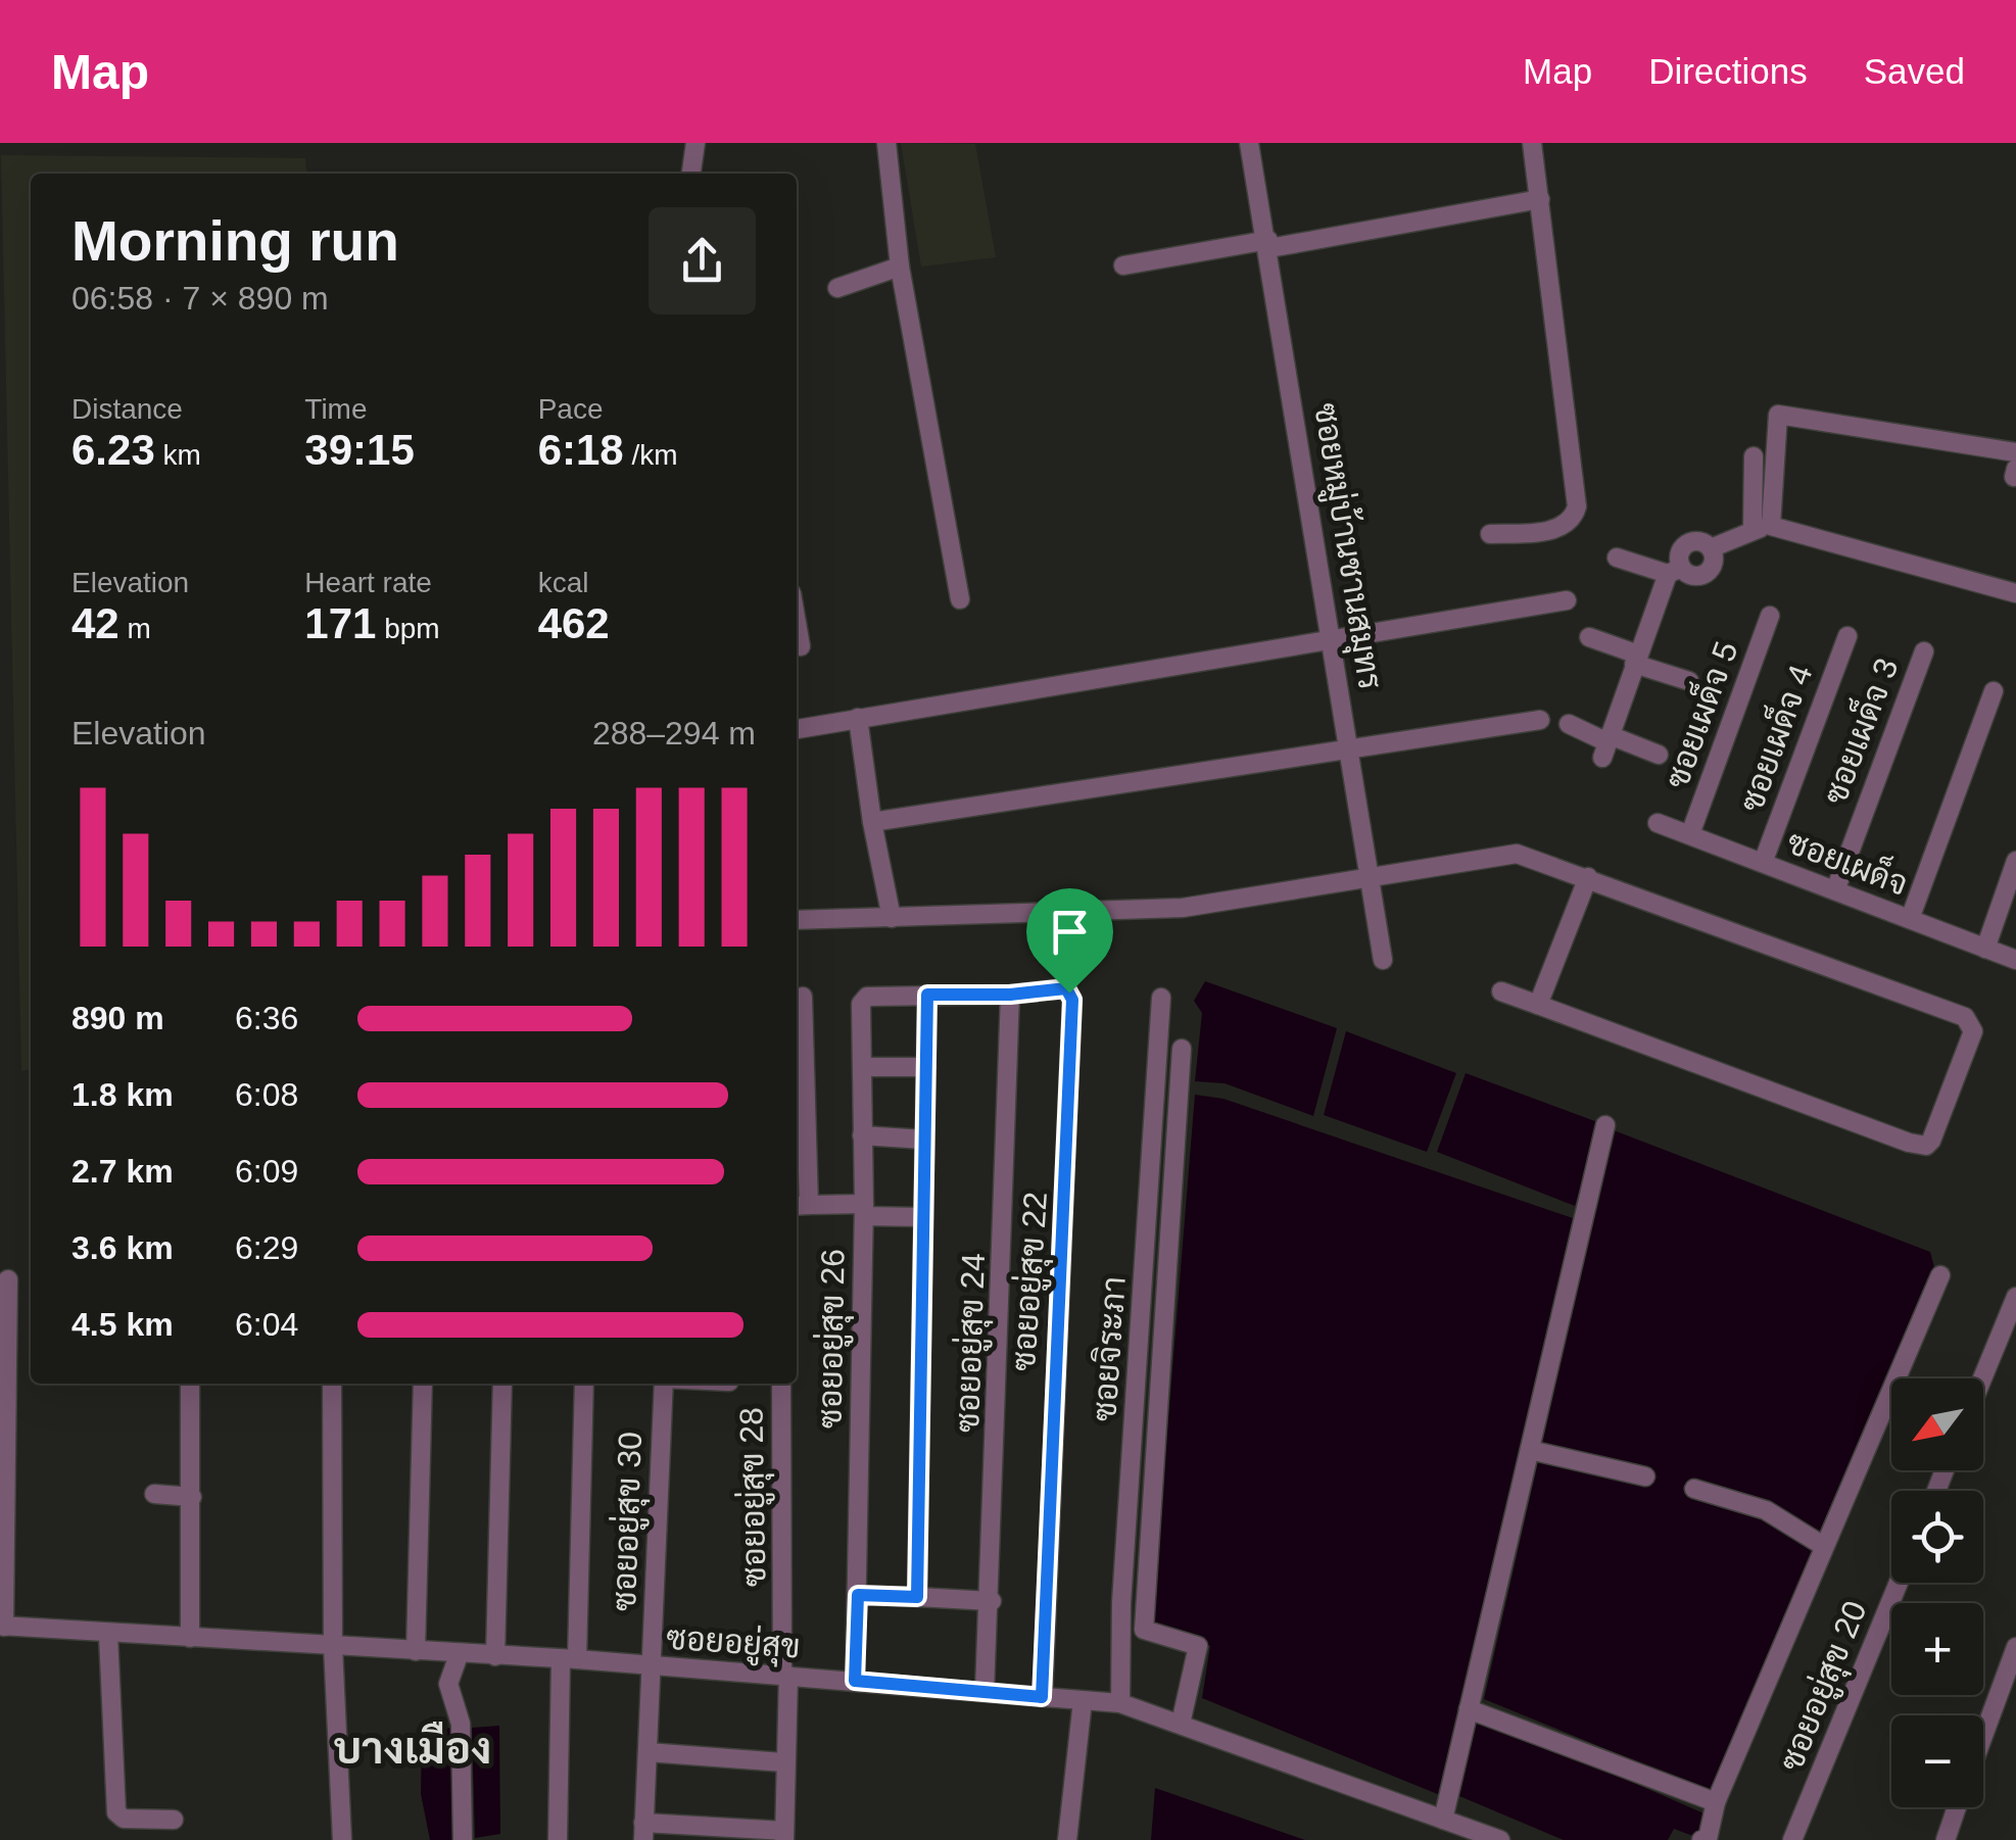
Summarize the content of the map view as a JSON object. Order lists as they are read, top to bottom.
{
  "streets": {
    "street": [
      "ซอยหมู่บ้านชานสมุทร",
      "ซอยเผด็จ 5",
      "ซอยเผด็จ 3",
      "ซอยเผด็จ 4",
      "ซอยเผด็จ",
      "ซอยอยู่สุข 22",
      "ซอยอยู่สุข 26",
      "ซอยอยู่สุข 24",
      "ซอยจิระภา",
      "ซอยอยู่สุข 28",
      "ซอยอยู่สุข 30",
      "ซอยอยู่สุข",
      "ซอยอยู่สุข 20"
    ]
  },
  "crossings": [
    ["ซอยเผด็จ 5", "ซอยเผด็จ"],
    ["ซอยเผด็จ 3", "ซอยเผด็จ"],
    ["ซอยเผด็จ 4", "ซอยเผด็จ"],
    ["ซอยอยู่สุข 22", "ซอยอยู่สุข 24"],
    ["ซอยอยู่สุข 22", "ซอยอยู่สุข"],
    ["ซอยอยู่สุข 26", "ซอยอยู่สุข"],
    ["ซอยอยู่สุข 24", "ซอยอยู่สุข"],
    ["ซอยจิระภา", "ซอยอยู่สุข"],
    ["ซอยอยู่สุข 28", "ซอยอยู่สุข"],
    ["ซอยอยู่สุข 30", "ซอยอยู่สุข"]
  ],
  "districts": ["บางเมือง"],
  "north": "bottom left",
  "page": {
    "header": "Map",
    "nav": ["Map", "Directions", "Saved"],
    "heading": ["Morning run", "06:58 · 7 × 890 m"],
    "stats": [
      ["Distance", "6.23 km"],
      ["Time", "39:15"],
      ["Pace", "6:18 /km"],
      ["Elevation", "42 m"],
      ["Heart rate", "171 bpm"],
      ["kcal", "462"]
    ],
    "chart": ["Elevation", "288–294 m"],
    "list": [
      {
        "name": "890 m",
        "note": "6:36"
      },
      {
        "name": "1.8 km",
        "note": "6:08"
      },
      {
        "name": "2.7 km",
        "note": "6:09"
      },
      {
        "name": "3.6 km",
        "note": "6:29"
      },
      {
        "name": "4.5 km",
        "note": "6:04"
      }
    ],
    "map_buttons": ["+", "−"]
  }
}
